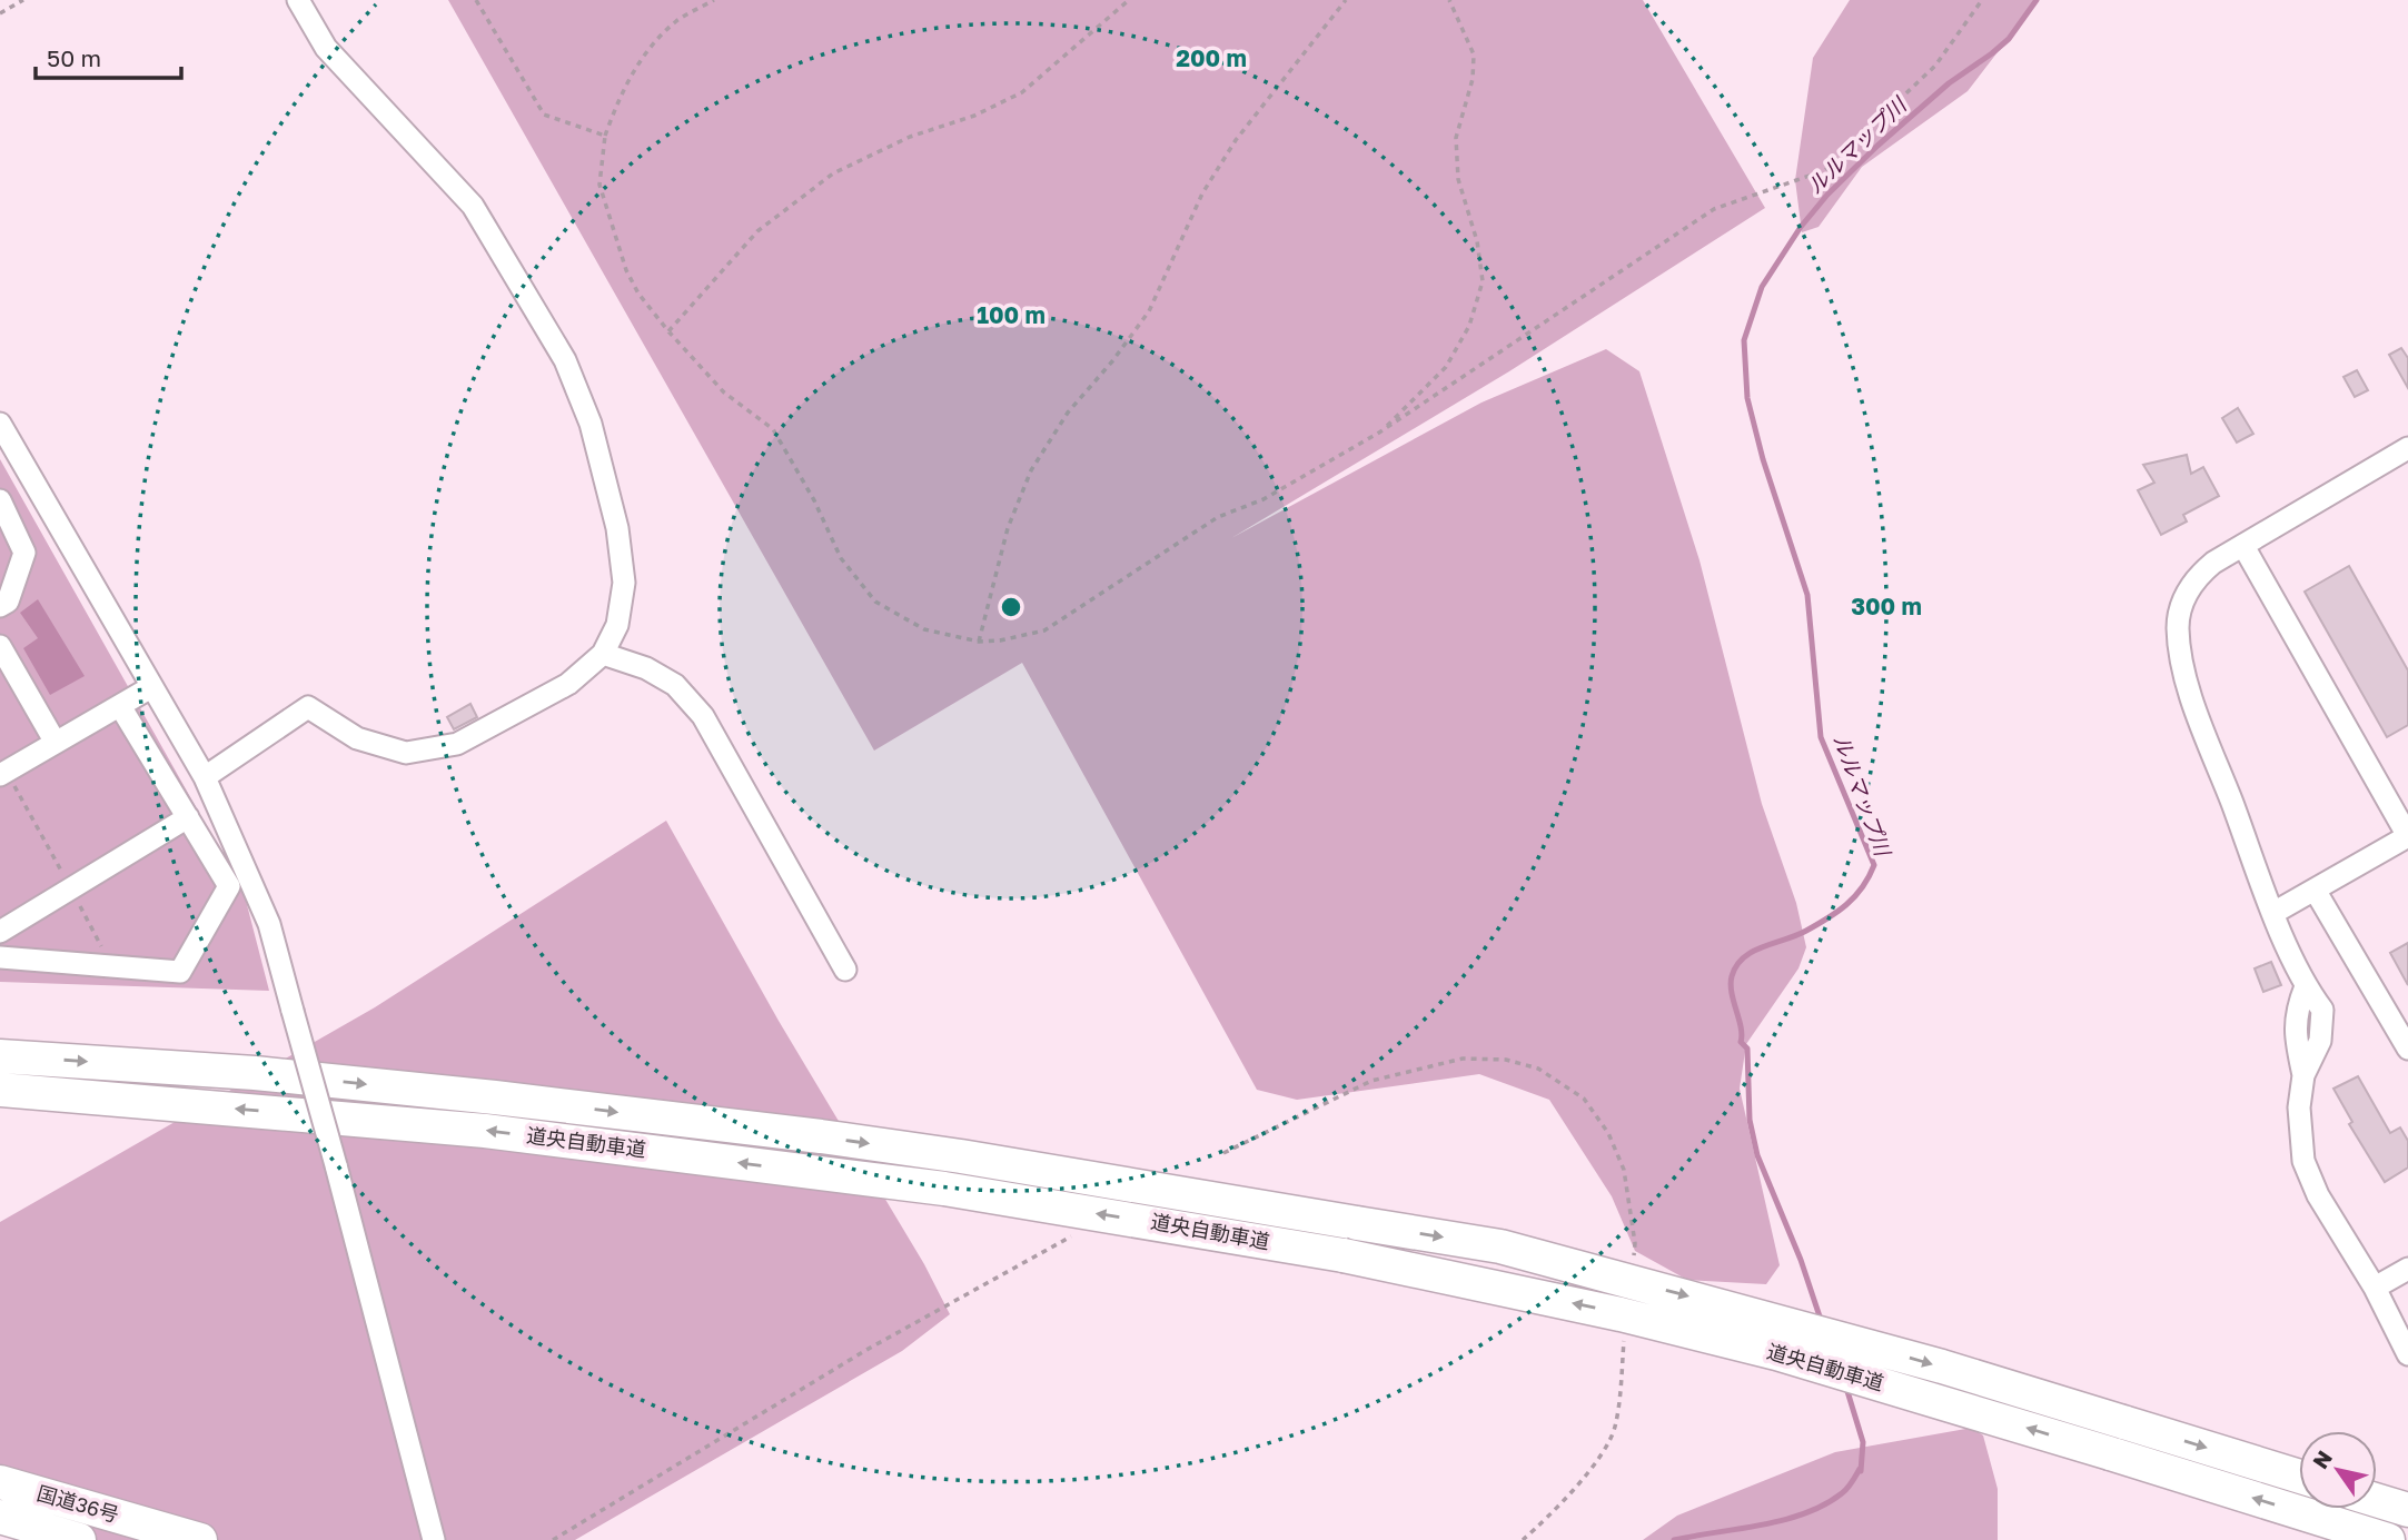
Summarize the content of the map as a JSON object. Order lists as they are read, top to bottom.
{
  "streets": {
    "highway": ["道央自動車道", "国道36号"]
  },
  "water": ["ルルマップ川"],
  "scale_bar": "50 m",
  "north": "top left",
  "rings": ["200 m", "100 m", "300 m"]
}
